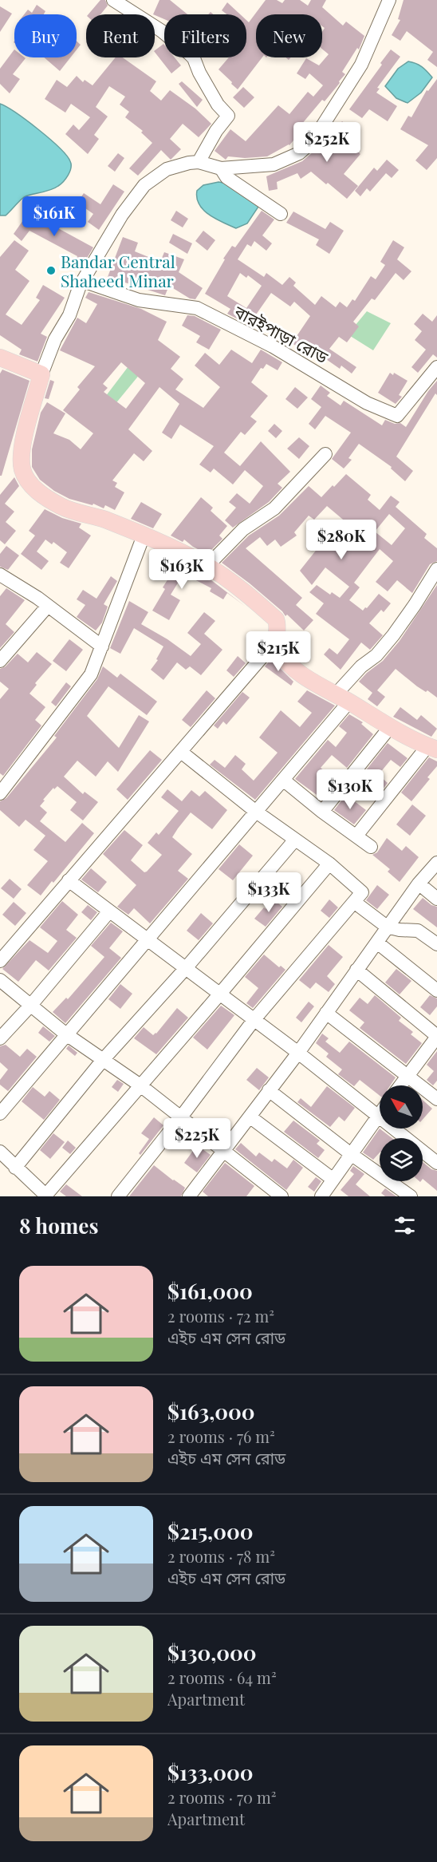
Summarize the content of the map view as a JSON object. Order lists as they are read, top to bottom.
{
  "streets": {
    "street": ["বারইপাড়া রোড"]
  },
  "places": ["Bandar Central Shaheed Minar"],
  "north": "top left",
  "page": {
    "chip": [
      "Buy",
      "Rent",
      "Filters",
      "New"
    ],
    "price": [
      "$252K",
      "$161K",
      "$280K",
      "$163K",
      "$215K",
      "$130K",
      "$133K",
      "$225K"
    ],
    "heading": "8 homes",
    "list": [
      {
        "name": "$161,000",
        "note": "2 rooms · 72 m² · এইচ এম সেন রোড"
      },
      {
        "name": "$163,000",
        "note": "2 rooms · 76 m² · এইচ এম সেন রোড"
      },
      {
        "name": "$215,000",
        "note": "2 rooms · 78 m² · এইচ এম সেন রোড"
      },
      {
        "name": "$130,000",
        "note": "2 rooms · 64 m² · Apartment"
      },
      {
        "name": "$133,000",
        "note": "2 rooms · 70 m² · Apartment"
      }
    ]
  }
}
